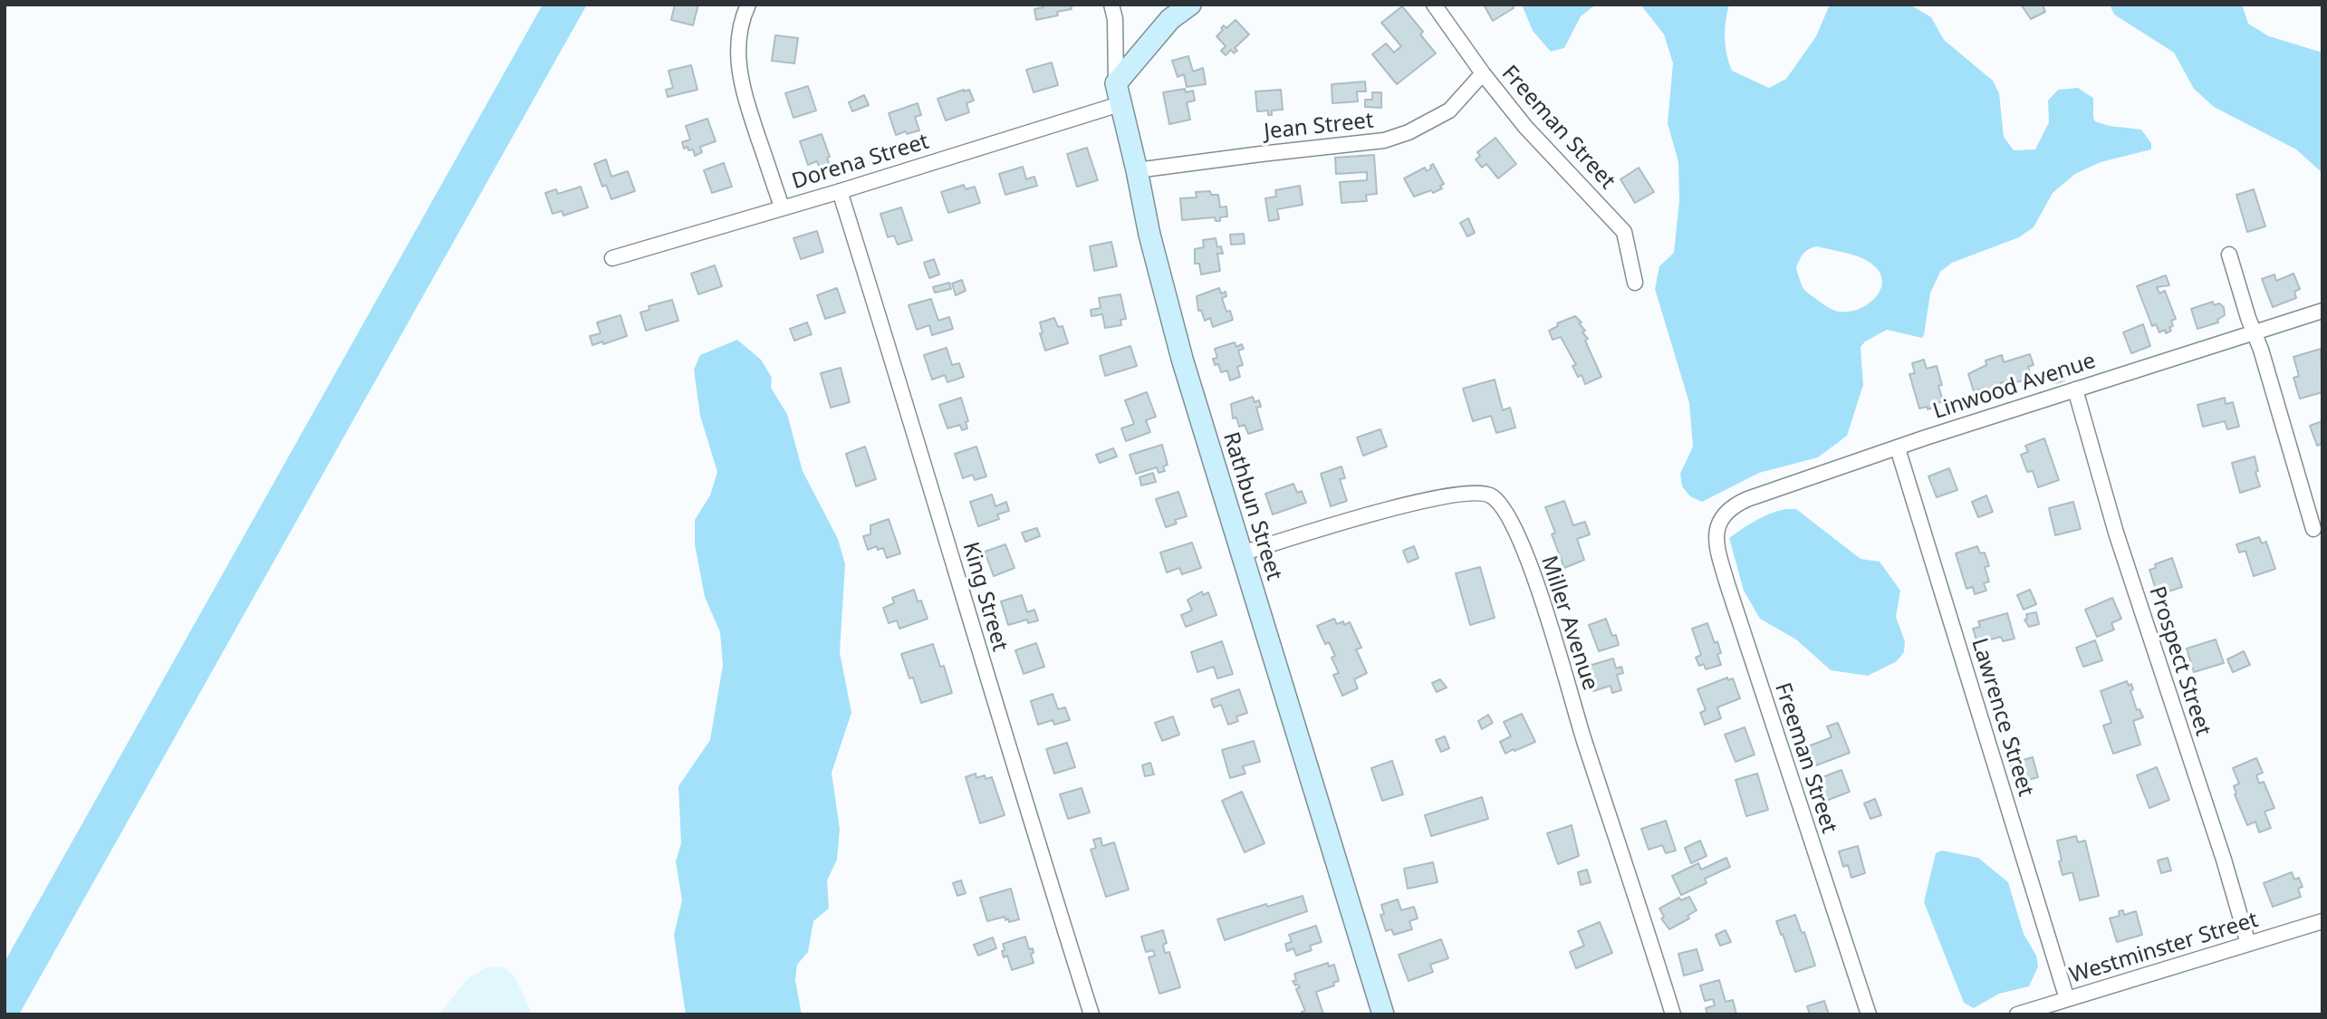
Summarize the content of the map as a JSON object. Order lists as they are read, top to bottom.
{
  "streets": {
    "street": [
      "Jean Street",
      "Freeman Street",
      "Dorena Street",
      "Linwood Avenue",
      "Rathbun Street",
      "King Street",
      "Miller Avenue",
      "Prospect Street",
      "Lawrence Street",
      "Westminster Street"
    ]
  },
  "crossings": [
    ["Jean Street", "Freeman Street"],
    ["Jean Street", "Rathbun Street"],
    ["Freeman Street", "Linwood Avenue"],
    ["Dorena Street", "Rathbun Street"],
    ["Dorena Street", "King Street"],
    ["Linwood Avenue", "Prospect Street"],
    ["Linwood Avenue", "Lawrence Street"],
    ["Rathbun Street", "Miller Avenue"],
    ["Prospect Street", "Westminster Street"],
    ["Lawrence Street", "Westminster Street"]
  ]
}
